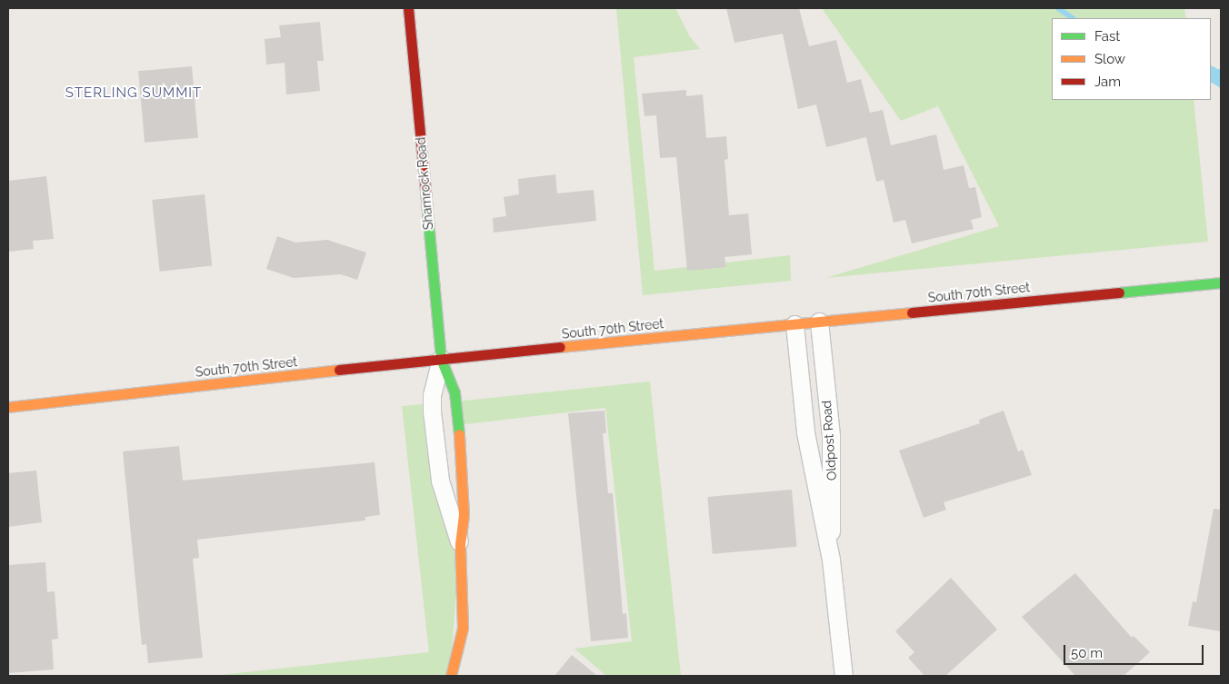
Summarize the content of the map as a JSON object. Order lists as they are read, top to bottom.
{
  "streets": {
    "main road": ["Shamrock Road", "South 70th Street"],
    "street": ["Oldpost Road"]
  },
  "crossings": [
    ["Shamrock Road", "South 70th Street"],
    ["South 70th Street", "Oldpost Road"]
  ],
  "districts": ["STERLING SUMMIT"],
  "legend": ["Fast", "Slow", "Jam"],
  "scale_bar": "50 m"
}
